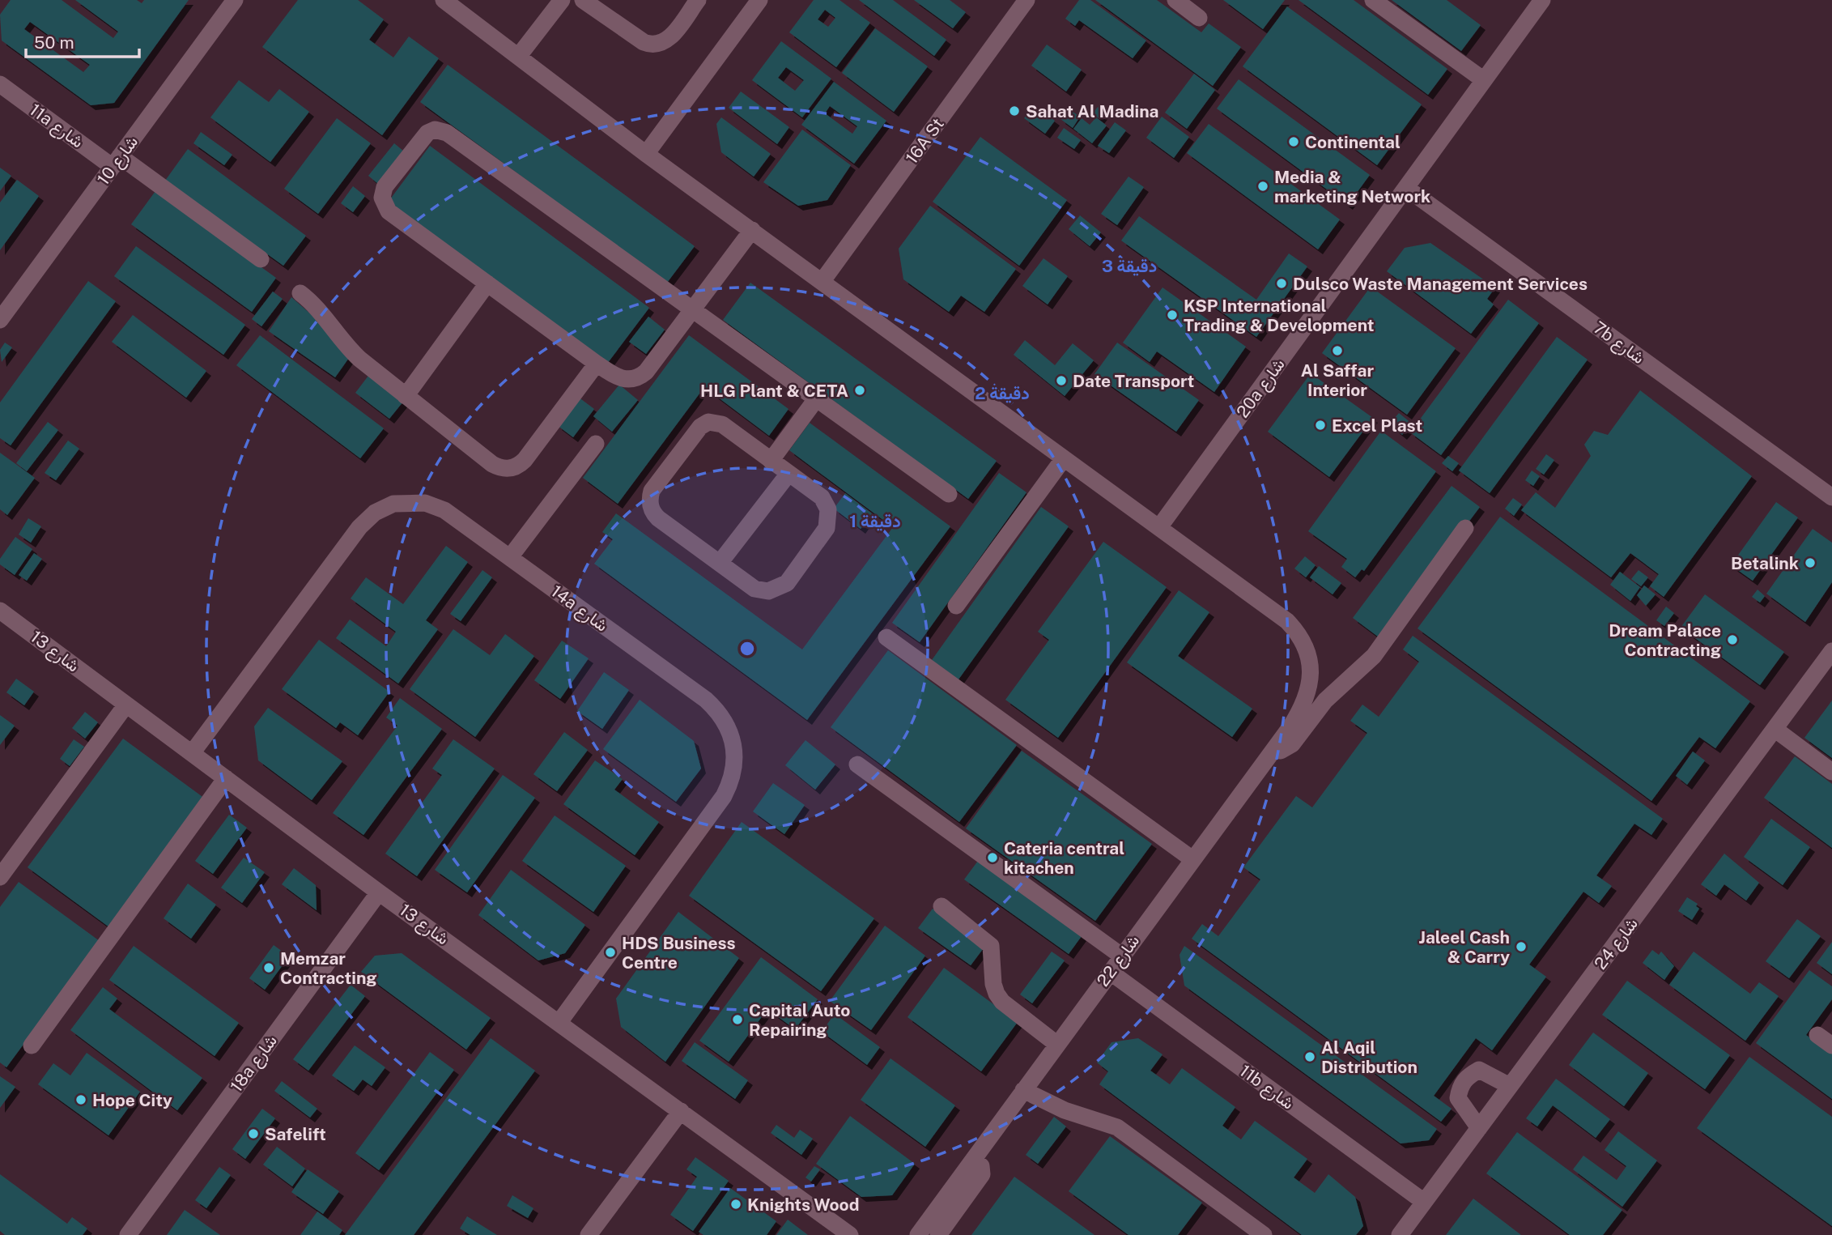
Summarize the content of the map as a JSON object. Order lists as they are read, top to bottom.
{
  "streets": {
    "street": [
      "11a شارع",
      "16A St",
      "شارع 10",
      "7b شارع",
      "20a شارع",
      "14a شارع",
      "شارع 13",
      "شارع 24",
      "شارع 22",
      "18a شارع",
      "11b شارع"
    ]
  },
  "crossings": [
    ["11a شارع", "شارع 10"],
    ["7b شارع", "20a شارع"],
    ["20a شارع", "شارع 22"],
    ["14a شارع", "شارع 13"],
    ["شارع 13", "18a شارع"],
    ["شارع 24", "11b شارع"],
    ["شارع 22", "11b شارع"]
  ],
  "places": [
    "Sahat Al Madina",
    "Continental",
    "Media & marketing Network",
    "Dulsco Waste Management Services",
    "KSP International Trading & Development",
    "Al Saffar Interior",
    "Date Transport",
    "HLG Plant & CETA",
    "Excel Plast",
    "Betalink",
    "Dream Palace Contracting",
    "Cateria central kitachen",
    "Jaleel Cash & Carry",
    "HDS Business Centre",
    "Memzar Contracting",
    "Capital Auto Repairing",
    "Al Aqil Distribution",
    "Hope City",
    "Safelift",
    "Knights Wood"
  ],
  "scale_bar": "50 m",
  "rings": ["3 دقيقة", "2 دقيقة", "1 دقيقة"]
}
